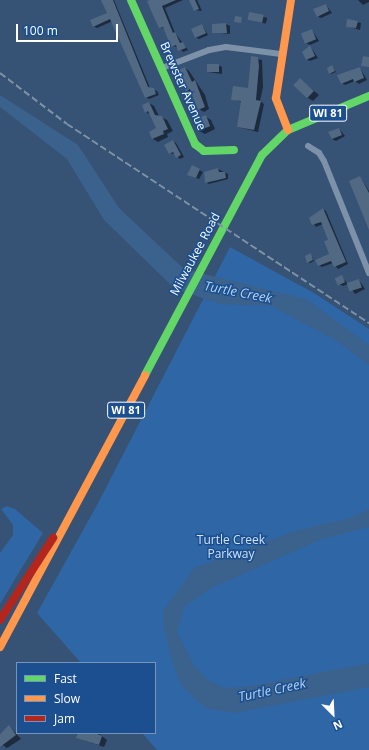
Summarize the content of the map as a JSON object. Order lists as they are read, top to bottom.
{
  "streets": {
    "main road": ["Brewster Avenue", "WI 81", "Milwaukee Road"]
  },
  "crossings": [
    ["WI 81", "Milwaukee Road"]
  ],
  "water": ["Turtle Creek"],
  "parks": ["Turtle Creek Parkway"],
  "legend": ["Fast", "Slow", "Jam"],
  "scale_bar": "100 m",
  "north": "bottom right"
}
